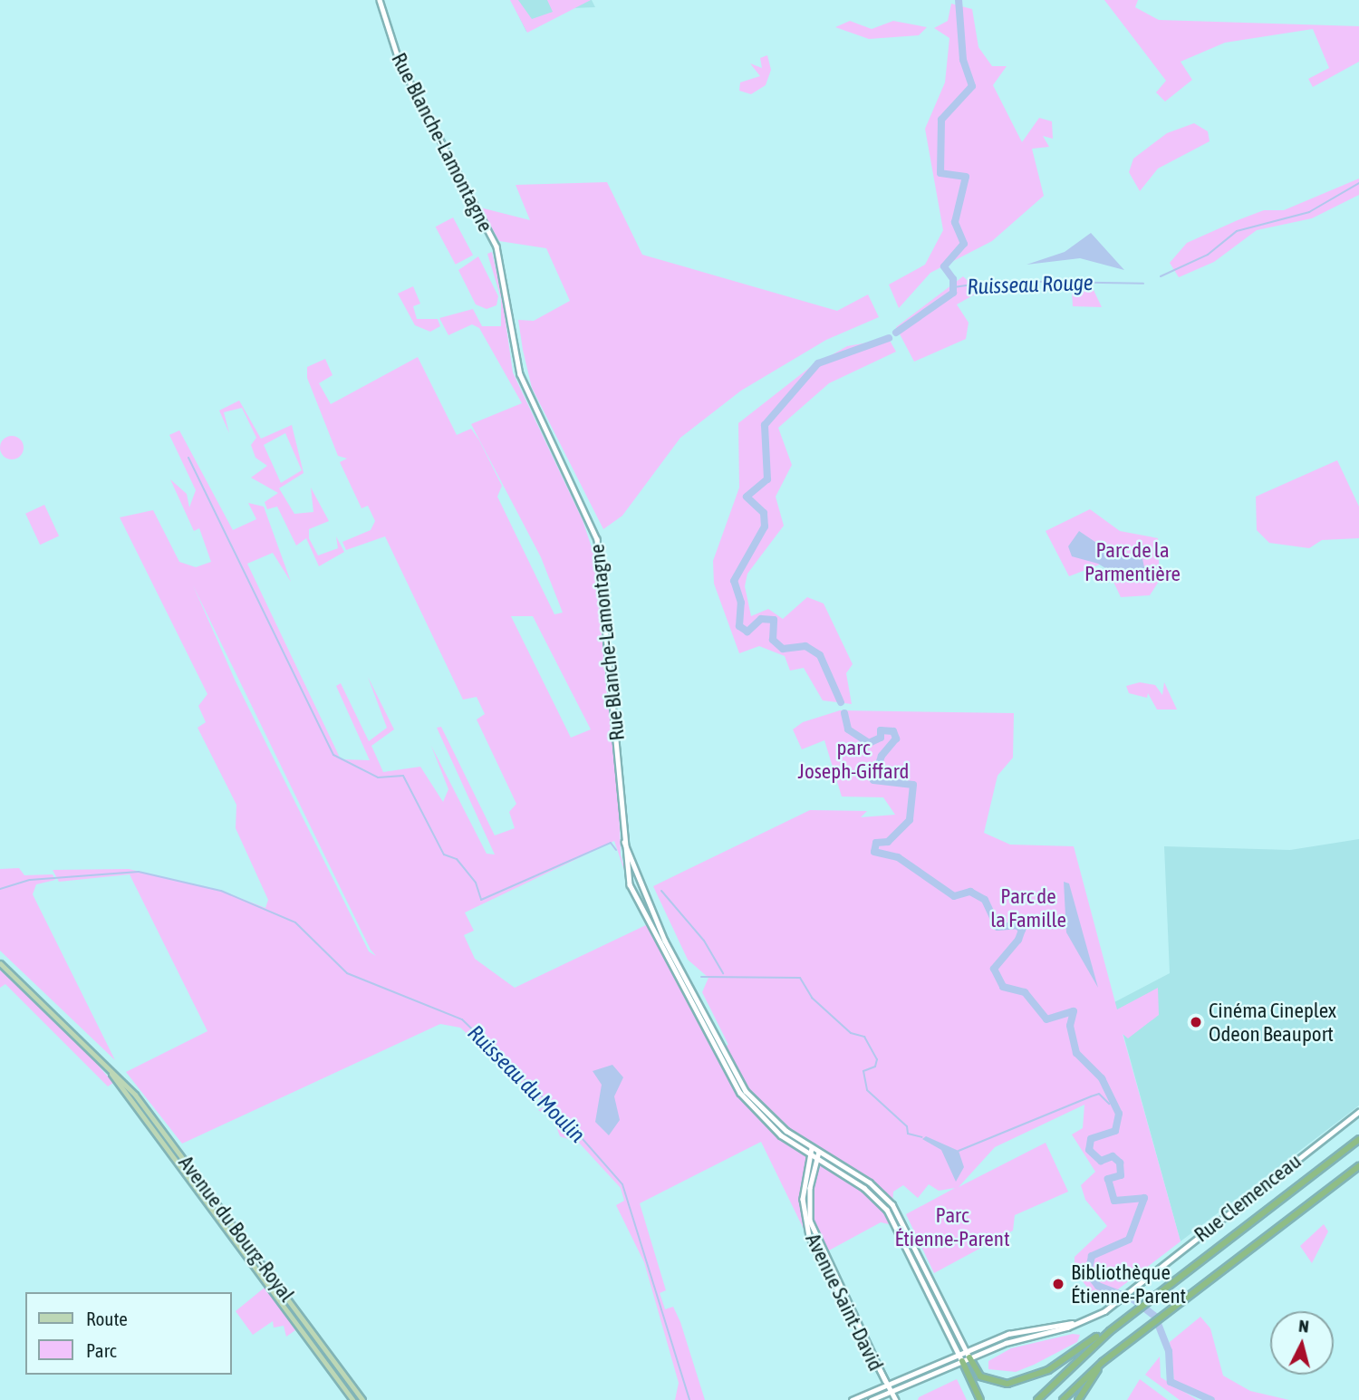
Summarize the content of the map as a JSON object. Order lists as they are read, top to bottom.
{
  "streets": {
    "main road": ["Avenue du Bourg-Royal"],
    "street": ["Rue Blanche-Lamontagne", "Rue Clemenceau", "Avenue Saint-David"]
  },
  "crossings": [
    ["Rue Blanche-Lamontagne", "Rue Clemenceau"],
    ["Rue Blanche-Lamontagne", "Avenue Saint-David"],
    ["Rue Clemenceau", "Avenue Saint-David"]
  ],
  "water": ["Ruisseau Rouge", "Ruisseau du Moulin"],
  "parks": [
    "Parc de la Parmentière",
    "parc Joseph-Giffard",
    "Parc de la Famille",
    "Parc Étienne-Parent"
  ],
  "places": ["Cinéma Cineplex Odeon Beauport", "Bibliothèque Étienne-Parent"],
  "legend": ["Route", "Parc"],
  "north": "top"
}
